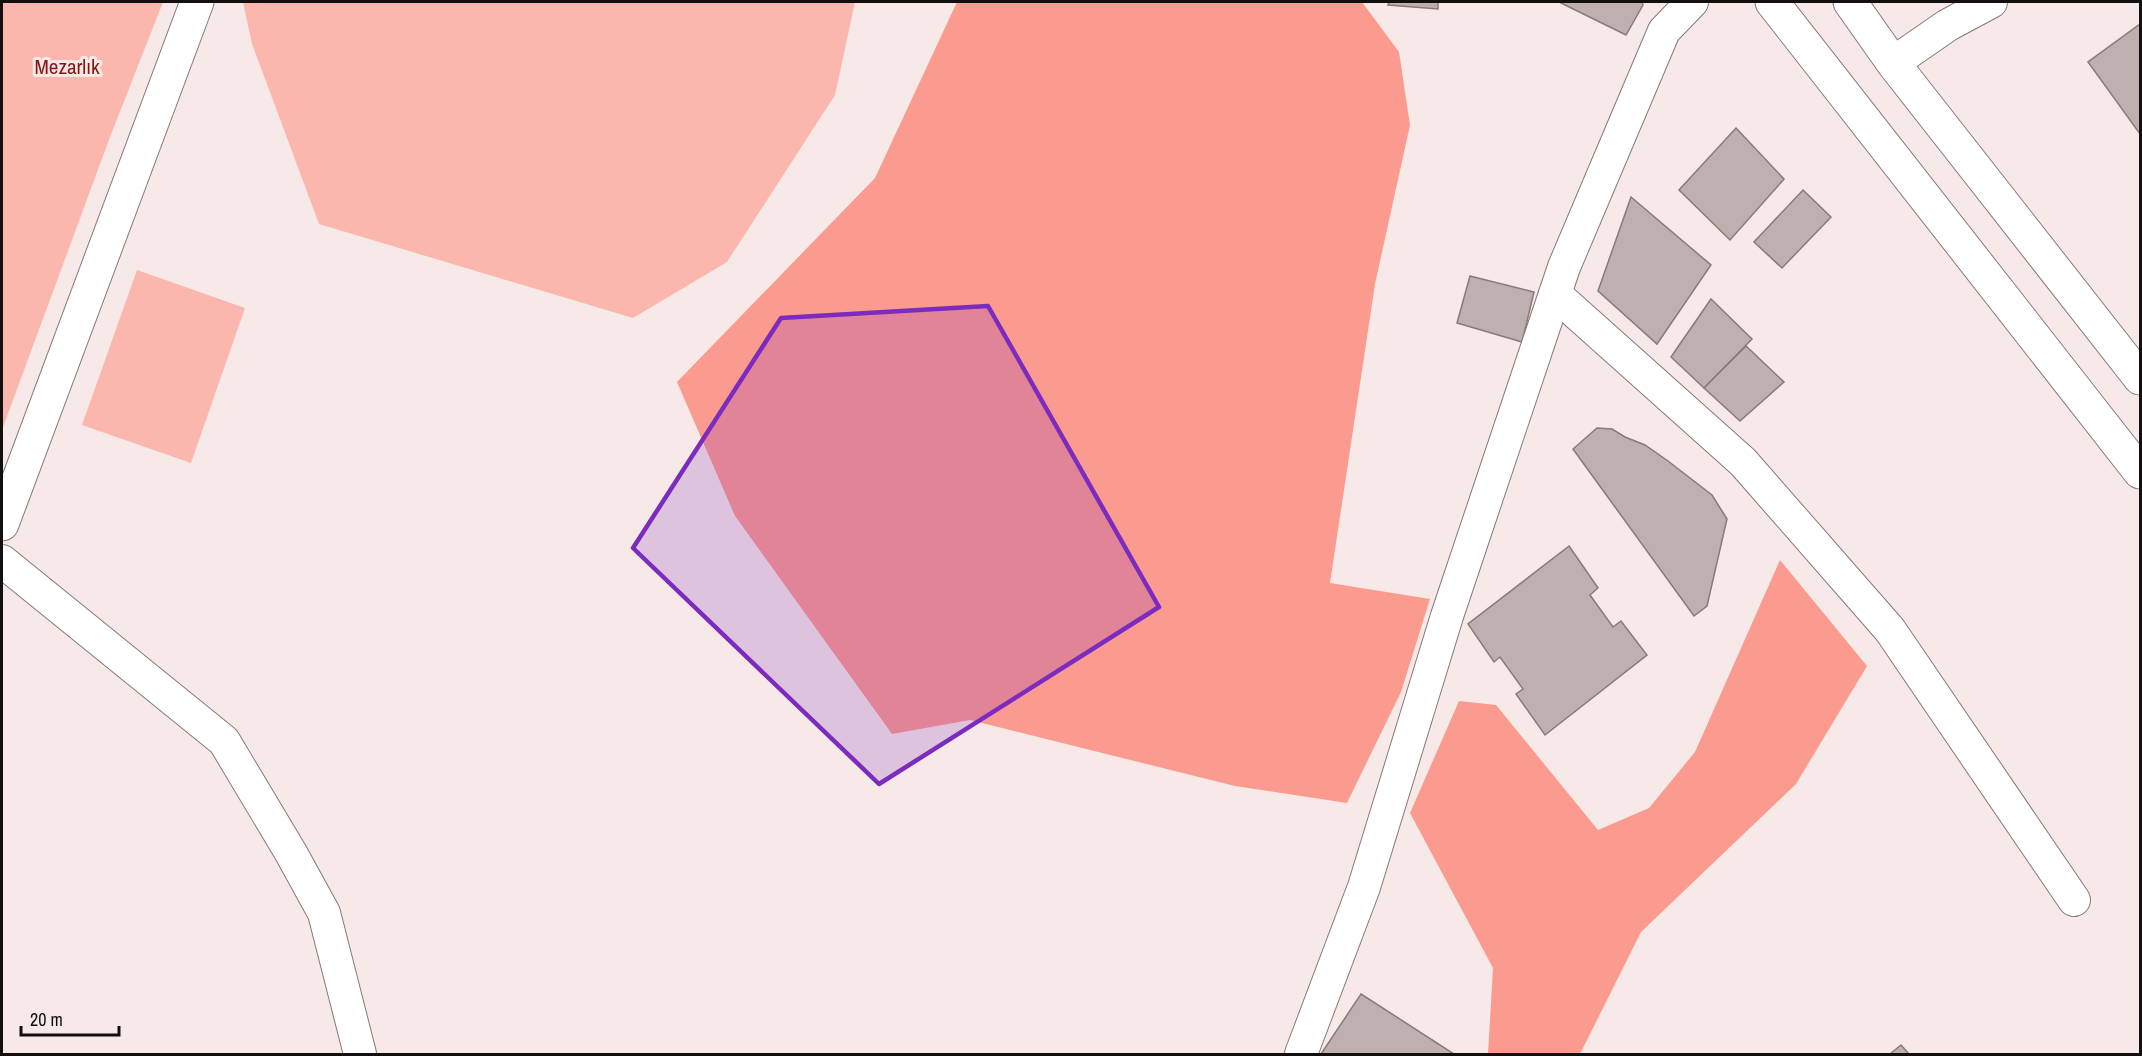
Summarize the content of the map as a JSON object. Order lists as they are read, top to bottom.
{
  "parks": ["Mezarlık"],
  "scale_bar": "20 m"
}
